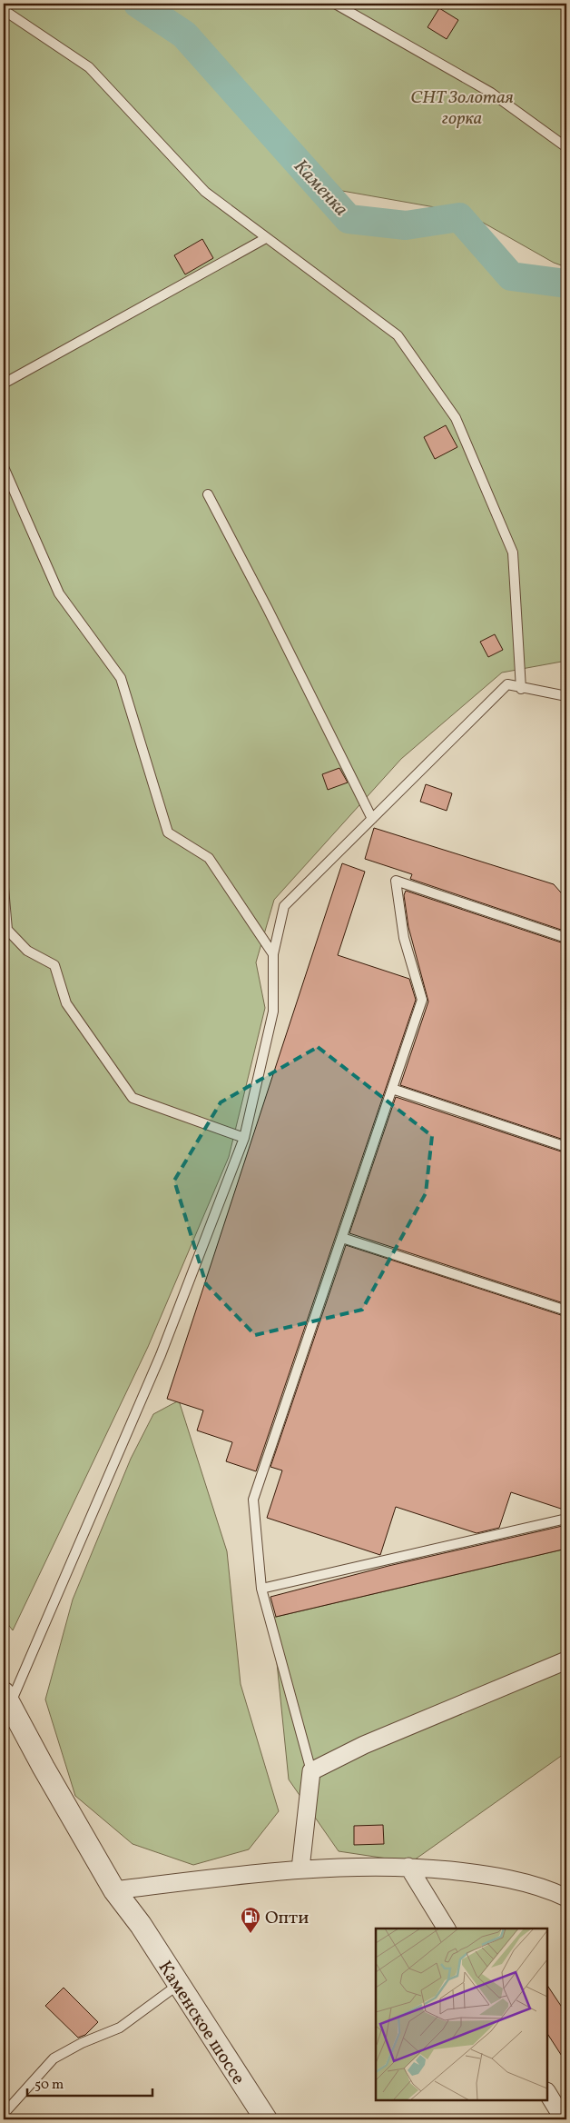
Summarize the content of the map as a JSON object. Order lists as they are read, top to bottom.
{
  "streets": {
    "street": ["Каменское шоссе"]
  },
  "water": ["Каменка"],
  "parks": ["СНТ Золотая горка"],
  "places": {
    "fuel station": ["Опти"]
  },
  "scale_bar": "50 m"
}
